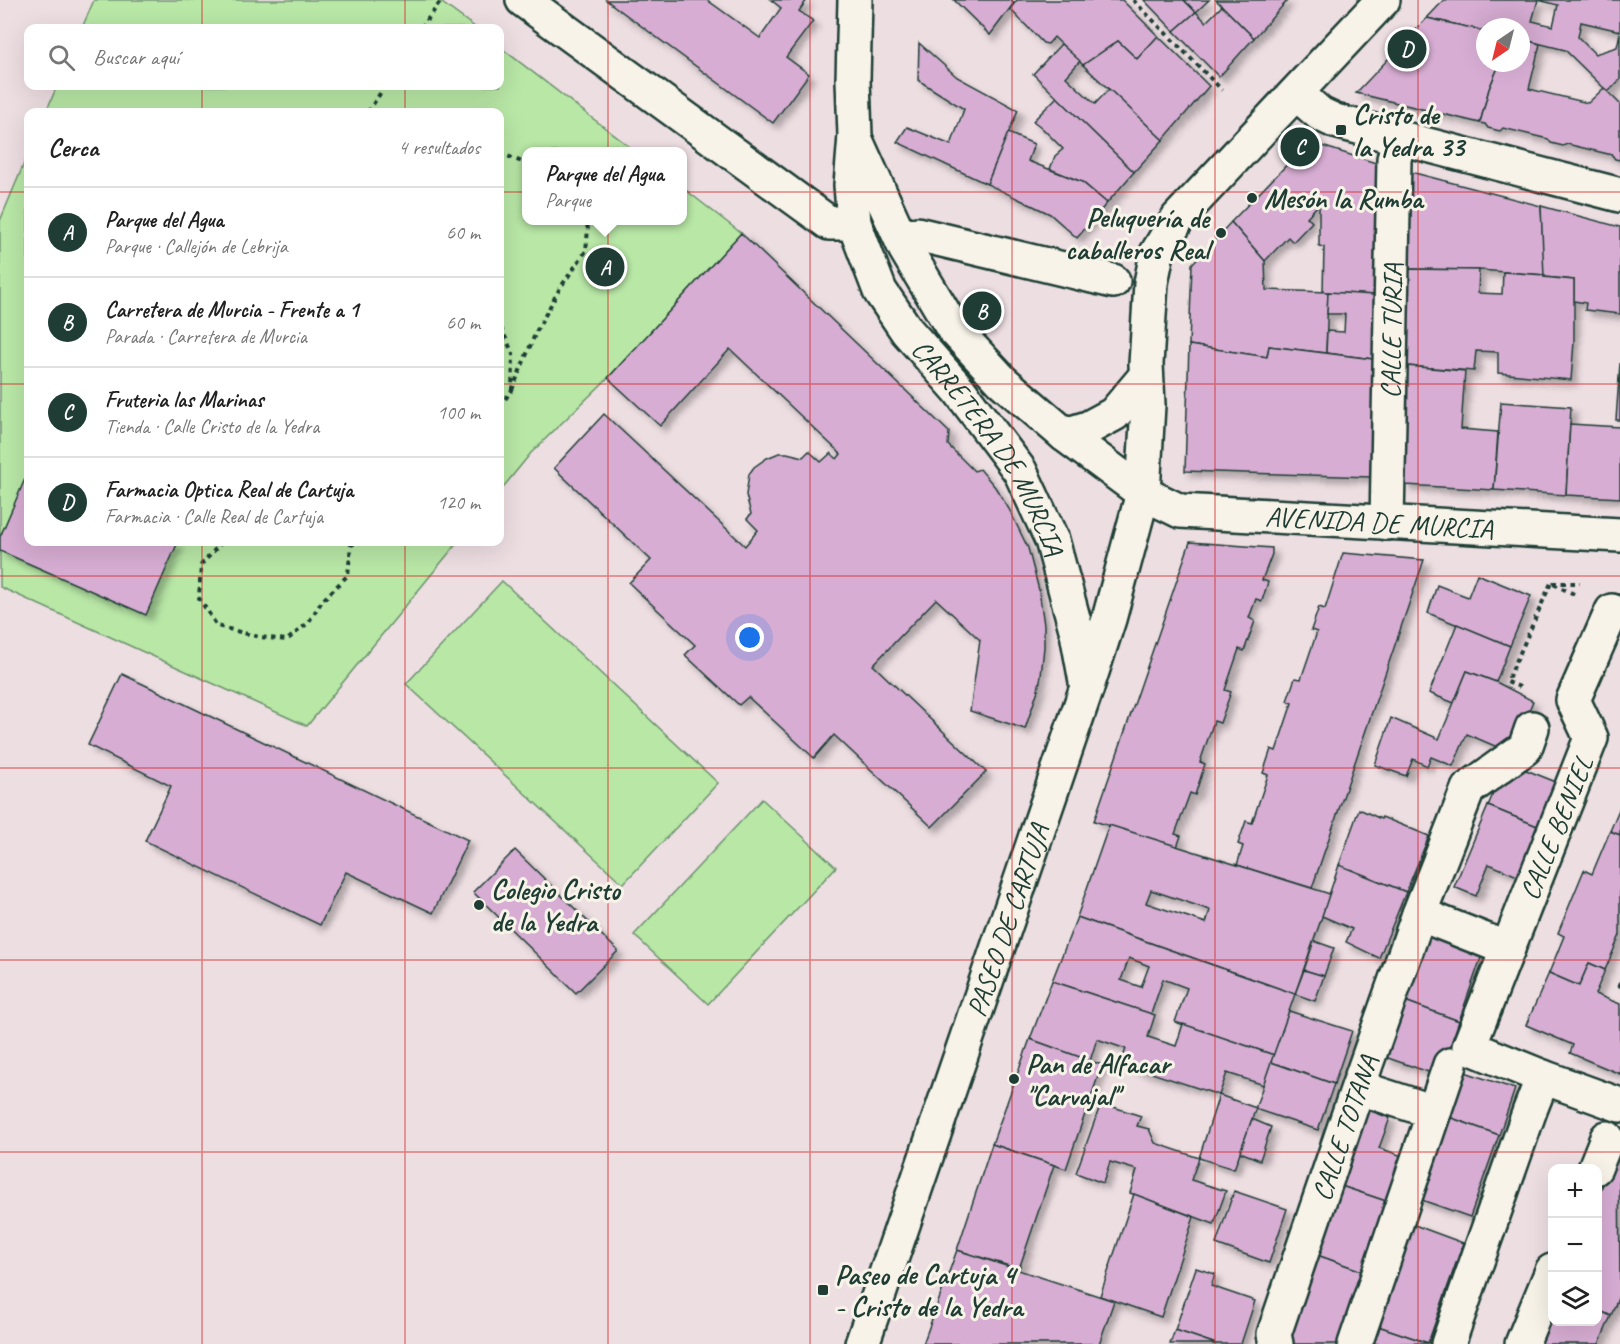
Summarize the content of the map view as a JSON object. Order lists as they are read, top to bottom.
{
  "streets": {
    "street": [
      "CALLE TURIA",
      "CARRETERA DE MURCIA",
      "AVENIDA DE MURCIA",
      "CALLE BENIEL",
      "PASEO DE CARTUJA",
      "CALLE TOTANA"
    ]
  },
  "crossings": [
    ["CALLE TURIA", "AVENIDA DE MURCIA"],
    ["CARRETERA DE MURCIA", "AVENIDA DE MURCIA"],
    ["CARRETERA DE MURCIA", "PASEO DE CARTUJA"],
    ["AVENIDA DE MURCIA", "PASEO DE CARTUJA"]
  ],
  "places": {
    "transit": ["Cristo de la Yedra 33", "Paseo de Cartuja 4 - Cristo de la Yedra"],
    "other": [
      "Mesón la Rumba",
      "Peluquería de caballeros Real",
      "Colegio Cristo de la Yedra",
      "Pan de Alfacar \"Carvajal\""
    ]
  },
  "north": "bottom left",
  "page": {
    "search": "Buscar aquí",
    "pins": [
      "D",
      "C",
      "A",
      "B"
    ],
    "heading": ["Cerca", "4 resultados"],
    "popup": ["Parque del Agua", "Parque"],
    "list": [
      {
        "mark": "A",
        "name": "Parque del Agua",
        "note": "Parque · Callejón de Lebrija",
        "value": "60 m"
      },
      {
        "mark": "B",
        "name": "Carretera de Murcia - Frente a 1",
        "note": "Parada · Carretera de Murcia",
        "value": "60 m"
      },
      {
        "mark": "C",
        "name": "Fruteria las Marinas",
        "note": "Tienda · Calle Cristo de la Yedra",
        "value": "100 m"
      },
      {
        "mark": "D",
        "name": "Farmacia Optica Real de Cartuja",
        "note": "Farmacia · Calle Real de Cartuja",
        "value": "120 m"
      }
    ],
    "map_buttons": ["+", "−"]
  }
}
